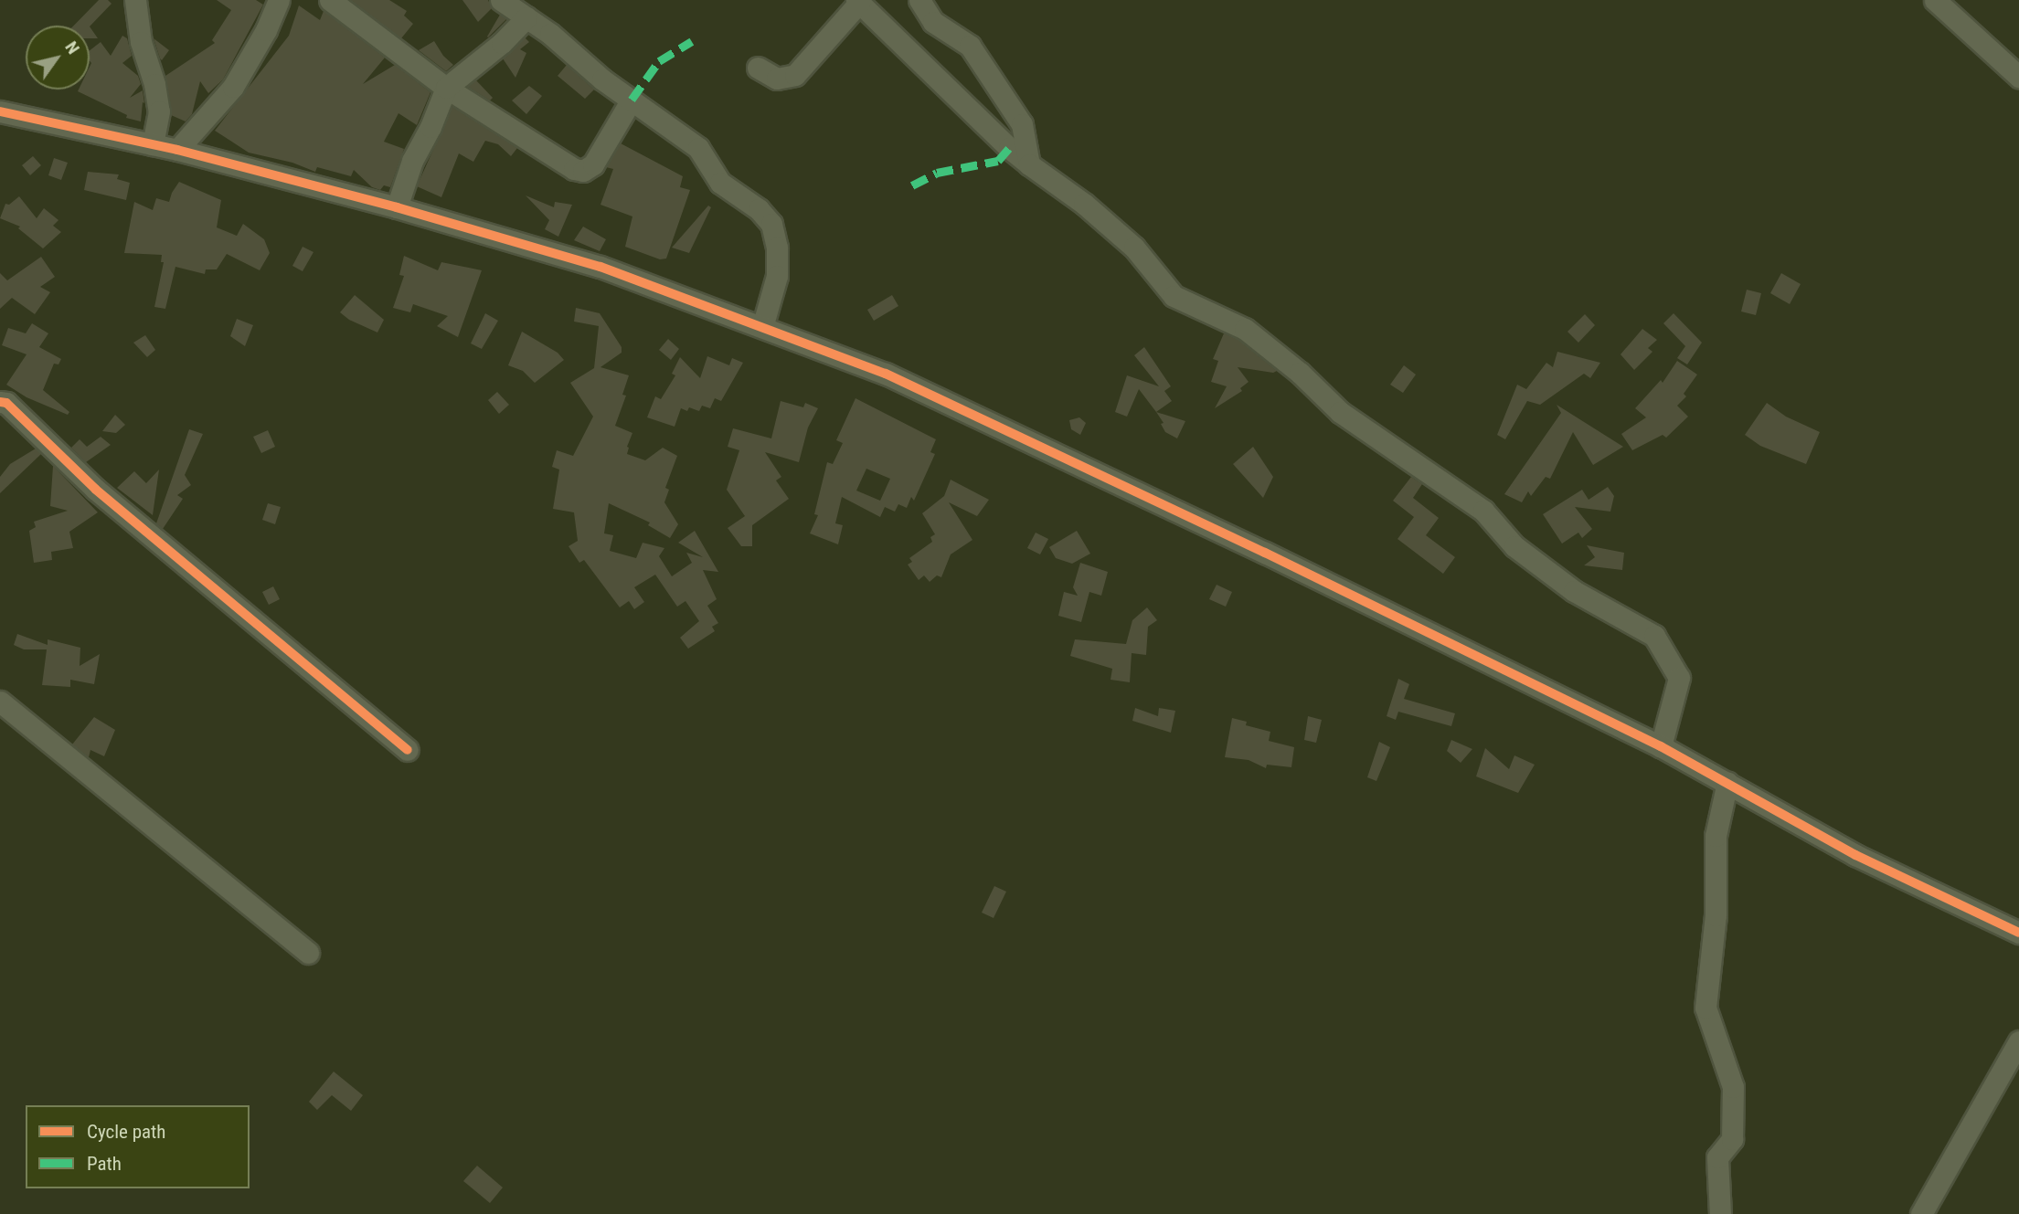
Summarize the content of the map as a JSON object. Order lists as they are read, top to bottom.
{
  "legend": ["Cycle path", "Path"],
  "north": "top right"
}
